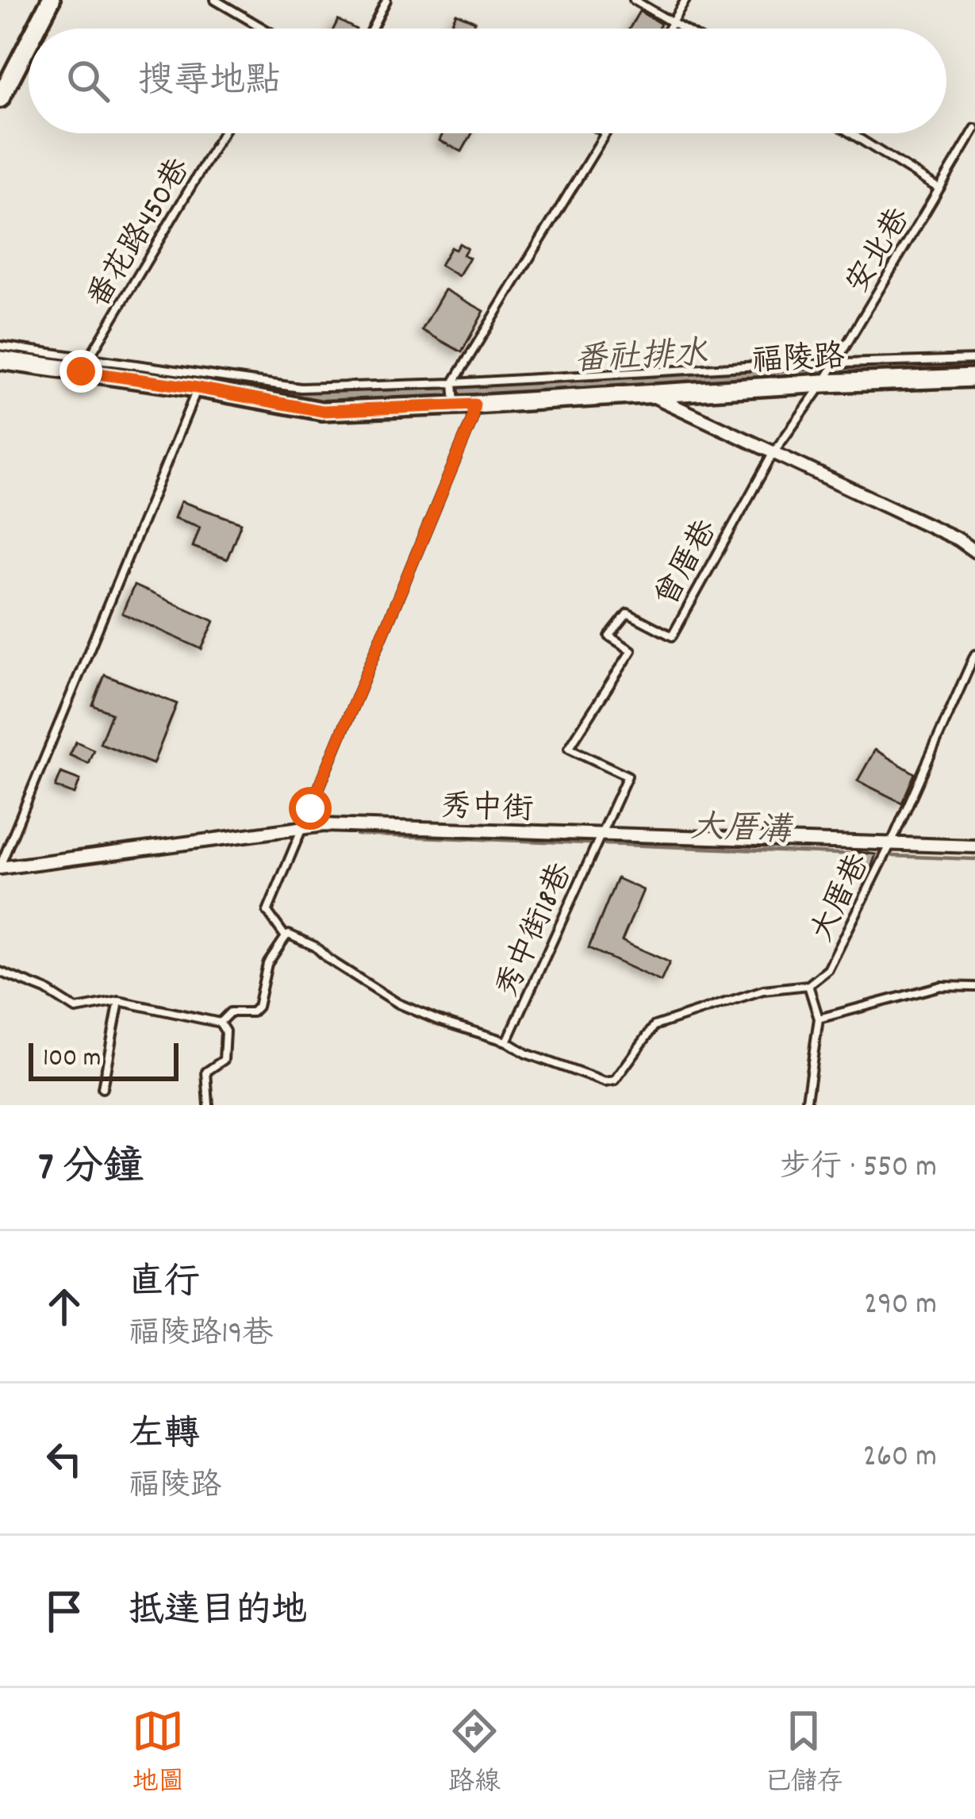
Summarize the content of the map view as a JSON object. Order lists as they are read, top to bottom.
{
  "streets": {
    "street": ["福陵路", "秀中街"],
    "lane": [
      "番花路450巷",
      "安北巷",
      "曾厝巷",
      "大厝巷",
      "秀中街18巷"
    ]
  },
  "crossings": [
    ["番花路450巷", "福陵路"],
    ["安北巷", "福陵路"],
    ["安北巷", "曾厝巷"],
    ["福陵路", "曾厝巷"],
    ["曾厝巷", "秀中街"],
    ["曾厝巷", "秀中街18巷"],
    ["秀中街", "大厝巷"],
    ["秀中街", "秀中街18巷"]
  ],
  "water": ["番社排水", "大厝溝"],
  "scale_bar": "100 m",
  "page": {
    "search": "搜尋地點",
    "scale": "100 m",
    "heading": ["7 分鐘", "步行 · 550 m"],
    "list": [
      ["直行", "福陵路19巷", "290 m"],
      ["左轉", "福陵路", "260 m"],
      "抵達目的地"
    ],
    "nav": ["地圖", "路線", "已儲存"]
  }
}
